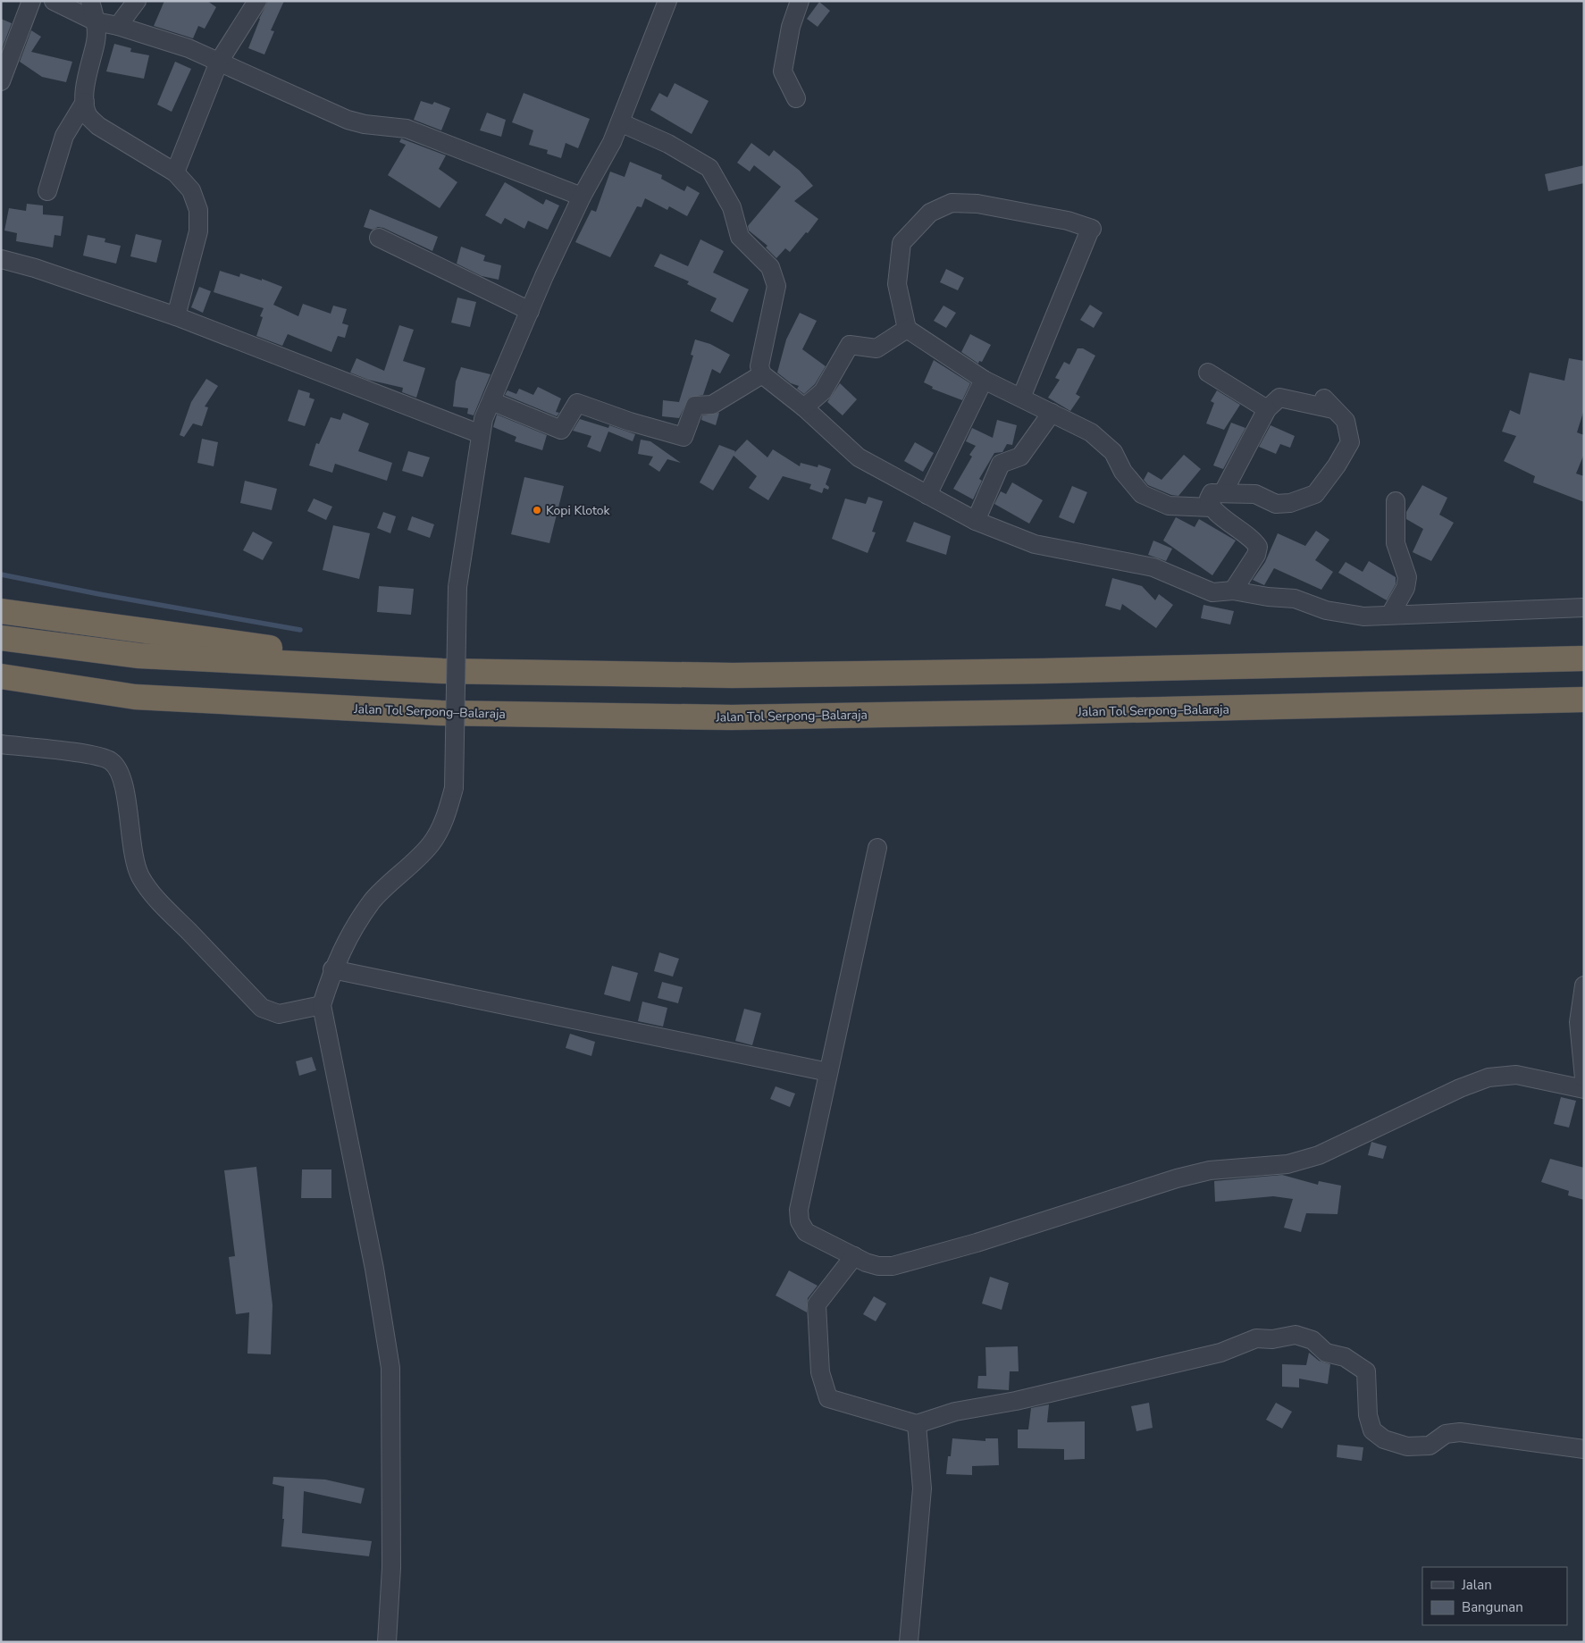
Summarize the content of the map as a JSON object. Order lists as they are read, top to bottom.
{
  "streets": {
    "highway": ["Jalan Tol Serpong–Balaraja"]
  },
  "places": ["Kopi Klotok"],
  "legend": ["Jalan", "Bangunan"]
}
